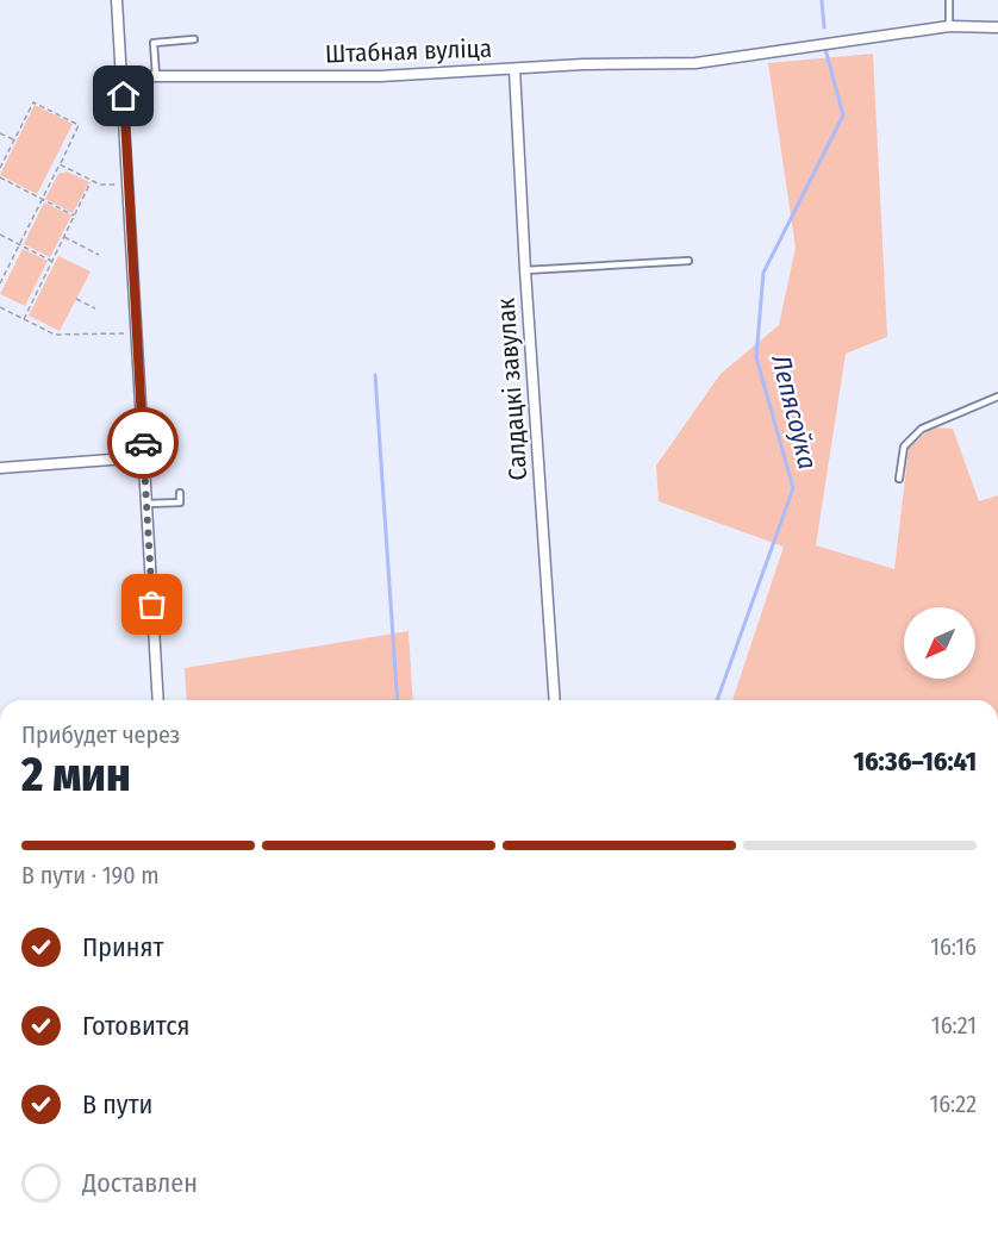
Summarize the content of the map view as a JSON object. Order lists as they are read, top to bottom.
{
  "streets": {
    "street": ["Штабная вуліца", "Салдацкі завулак"]
  },
  "crossings": [
    ["Штабная вуліца", "Салдацкі завулак"]
  ],
  "water": ["Лепясоўка"],
  "north": "bottom left",
  "page": {
    "heading": ["2 мин", "Прибудет через", "16:36–16:41"],
    "bar": "В пути · 190 m",
    "list": [
      ["Принят", "16:16"],
      ["Готовится", "16:21"],
      ["В пути", "16:22"],
      "Доставлен"
    ]
  }
}
